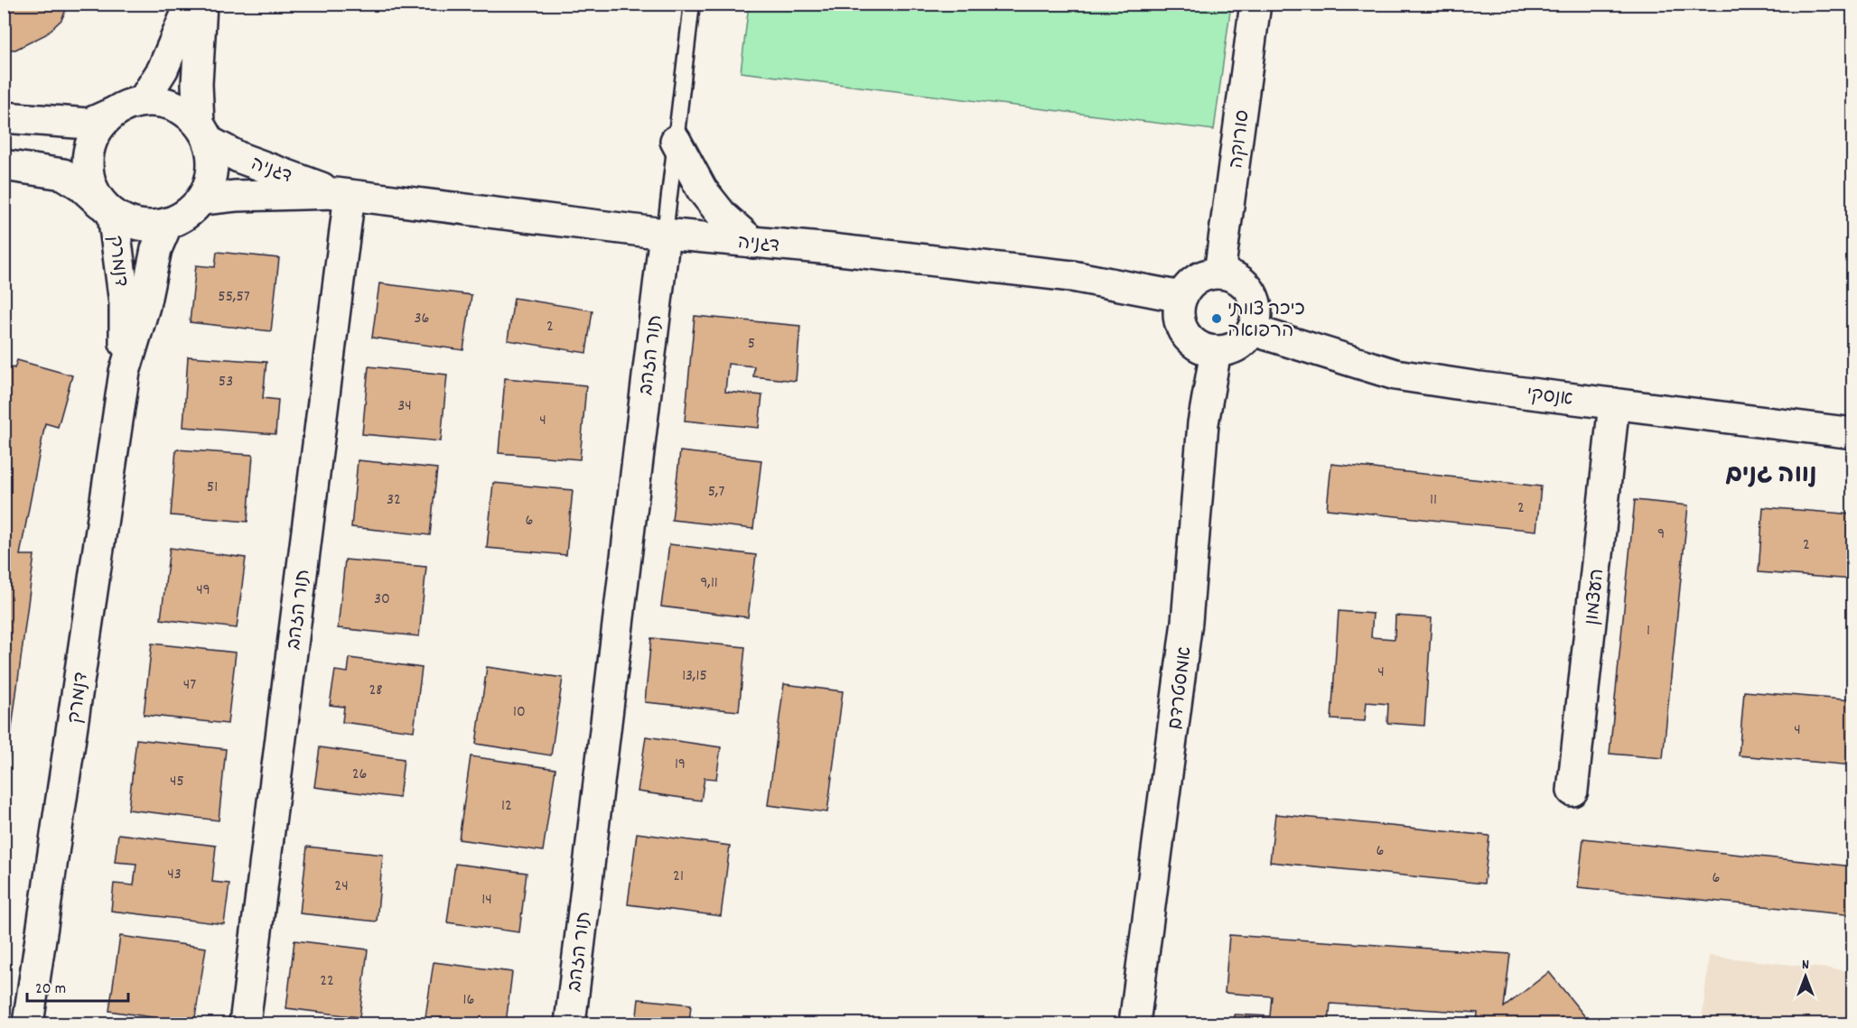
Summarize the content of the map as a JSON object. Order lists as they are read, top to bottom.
{
  "streets": {
    "street": [
      "סורוקה",
      "דגניה",
      "דנמרק",
      "תור הזהב",
      "אנסקי",
      "העצמון",
      "אמסטרדם"
    ]
  },
  "crossings": [
    ["סורוקה", "דגניה"],
    ["סורוקה", "אנסקי"],
    ["סורוקה", "אמסטרדם"],
    ["דגניה", "דנמרק"],
    ["דגניה", "תור הזהב"],
    ["דגניה", "אנסקי"],
    ["דגניה", "אמסטרדם"],
    ["אנסקי", "העצמון"],
    ["אנסקי", "אמסטרדם"]
  ],
  "districts": ["נווה גנים"],
  "places": ["כיכר צוותי הרפואה"],
  "house_numbers": [
    "55,57",
    "36",
    "2",
    "5",
    "53",
    "34",
    "4",
    "51",
    "5,7",
    "32",
    "11",
    "2",
    "6",
    "9",
    "2",
    "9,11",
    "49",
    "30",
    "1",
    "4",
    "13,15",
    "47",
    "28",
    "10",
    "4",
    "19",
    "26",
    "45",
    "12",
    "6",
    "43",
    "21",
    "6",
    "24",
    "14",
    "22",
    "16"
  ],
  "scale_bar": "20 m",
  "north": "top"
}
